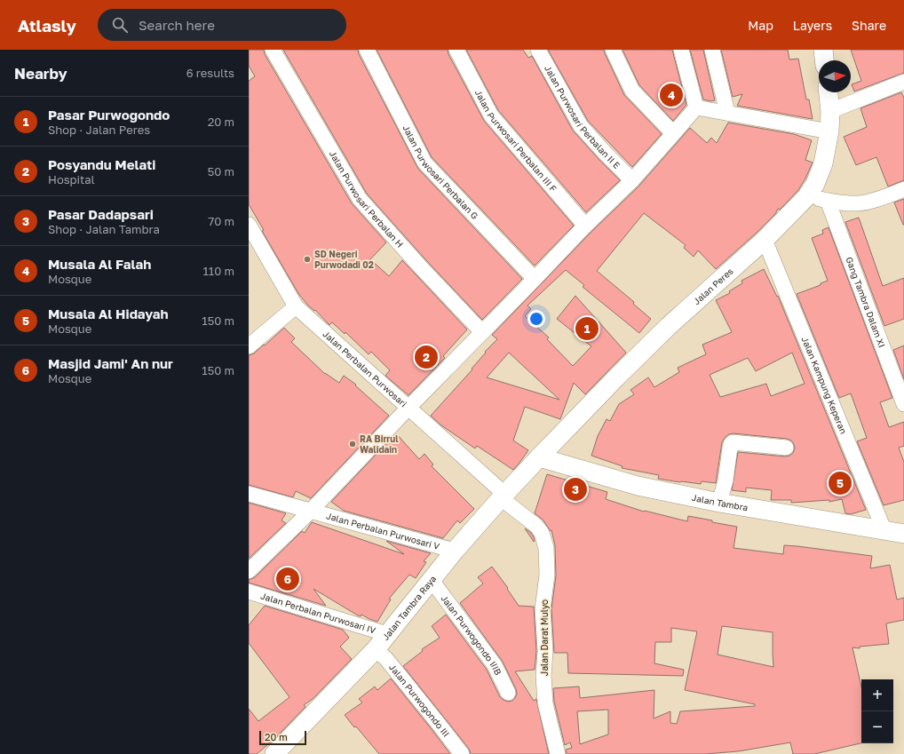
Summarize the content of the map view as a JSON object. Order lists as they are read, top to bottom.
{
  "streets": {
    "street": [
      "Jalan Purwosari Perbalan II E",
      "Jalan Purwosari Perbalan III F",
      "Jalan Purwosari Perbalan G",
      "Jalan Purwosari Perbalan H",
      "Jalan Peres",
      "Gang Tambra Dalam XI",
      "Jalan Perbalan Purwosari",
      "Jalan Kampung Keperan",
      "Jalan Tambra",
      "Jalan Perbalan Purwosari V",
      "Jalan Tambra Raya",
      "Jalan Perbalan Purwosari IV",
      "Jalan Purwogondo IIIB",
      "Jalan Darat Mulyo",
      "Jalan Purwogondo III"
    ]
  },
  "crossings": [
    ["Jalan Purwosari Perbalan II E", "Jalan Perbalan Purwosari V"],
    ["Jalan Purwosari Perbalan III F", "Jalan Perbalan Purwosari V"],
    ["Jalan Purwosari Perbalan G", "Jalan Perbalan Purwosari V"],
    ["Jalan Purwosari Perbalan H", "Jalan Perbalan Purwosari V"],
    ["Jalan Peres", "Jalan Kampung Keperan"],
    ["Jalan Peres", "Jalan Tambra"],
    ["Jalan Peres", "Jalan Tambra Raya"],
    ["Jalan Perbalan Purwosari", "Jalan Perbalan Purwosari V"],
    ["Jalan Perbalan Purwosari", "Jalan Tambra Raya"],
    ["Jalan Perbalan Purwosari", "Jalan Darat Mulyo"],
    ["Jalan Kampung Keperan", "Jalan Tambra"],
    ["Jalan Tambra", "Jalan Tambra Raya"],
    ["Jalan Perbalan Purwosari V", "Jalan Tambra Raya"],
    ["Jalan Tambra Raya", "Jalan Perbalan Purwosari IV"],
    ["Jalan Tambra Raya", "Jalan Purwogondo IIIB"],
    ["Jalan Tambra Raya", "Jalan Darat Mulyo"],
    ["Jalan Tambra Raya", "Jalan Purwogondo III"]
  ],
  "places": ["SD Negeri Purwodadi 02", "RA Birrul Walidain"],
  "scale_bar": "20 m",
  "north": "right",
  "page": {
    "header": "Atlasly",
    "search": "Search here",
    "nav": ["Map", "Layers", "Share"],
    "heading": ["Nearby", "6 results"],
    "pins": [
      "4",
      "1",
      "2",
      "5",
      "3",
      "6"
    ],
    "list": [
      {
        "mark": "1",
        "name": "Pasar Purwogondo",
        "note": "Shop · Jalan Peres",
        "value": "20 m"
      },
      {
        "mark": "2",
        "name": "Posyandu Melati",
        "note": "Hospital",
        "value": "50 m"
      },
      {
        "mark": "3",
        "name": "Pasar Dadapsari",
        "note": "Shop · Jalan Tambra",
        "value": "70 m"
      },
      {
        "mark": "4",
        "name": "Musala Al Falah",
        "note": "Mosque",
        "value": "110 m"
      },
      {
        "mark": "5",
        "name": "Musala Al Hidayah",
        "note": "Mosque",
        "value": "150 m"
      },
      {
        "mark": "6",
        "name": "Masjid Jami' An nur",
        "note": "Mosque",
        "value": "150 m"
      }
    ],
    "map_buttons": ["+", "−"],
    "scale": "20 m"
  }
}
